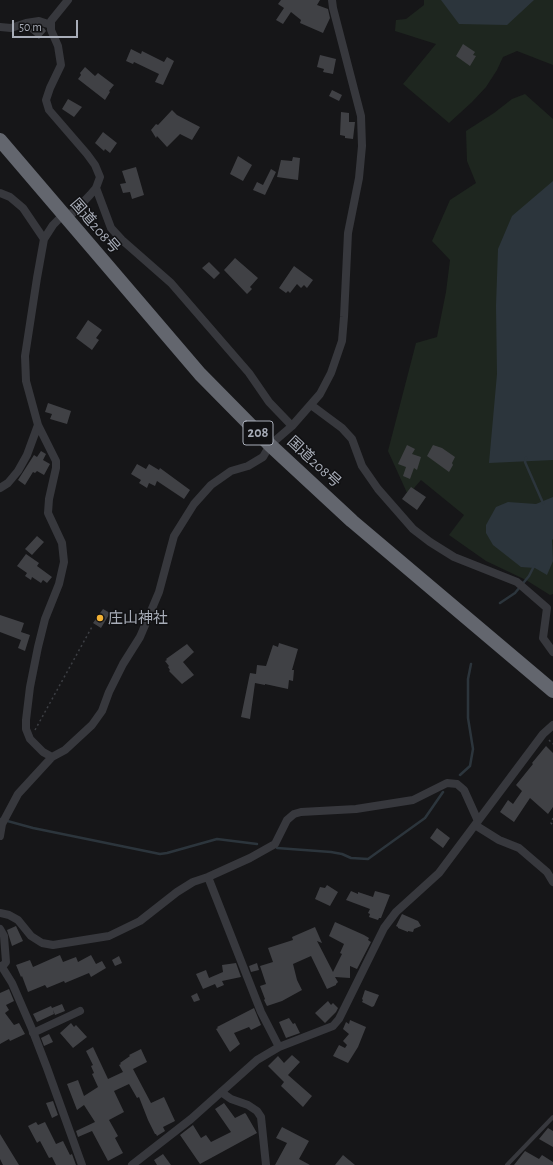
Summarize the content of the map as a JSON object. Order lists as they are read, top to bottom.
{
  "streets": {
    "highway": ["国道208号", "208"]
  },
  "places": ["庄山神社"],
  "scale_bar": "50 m"
}
